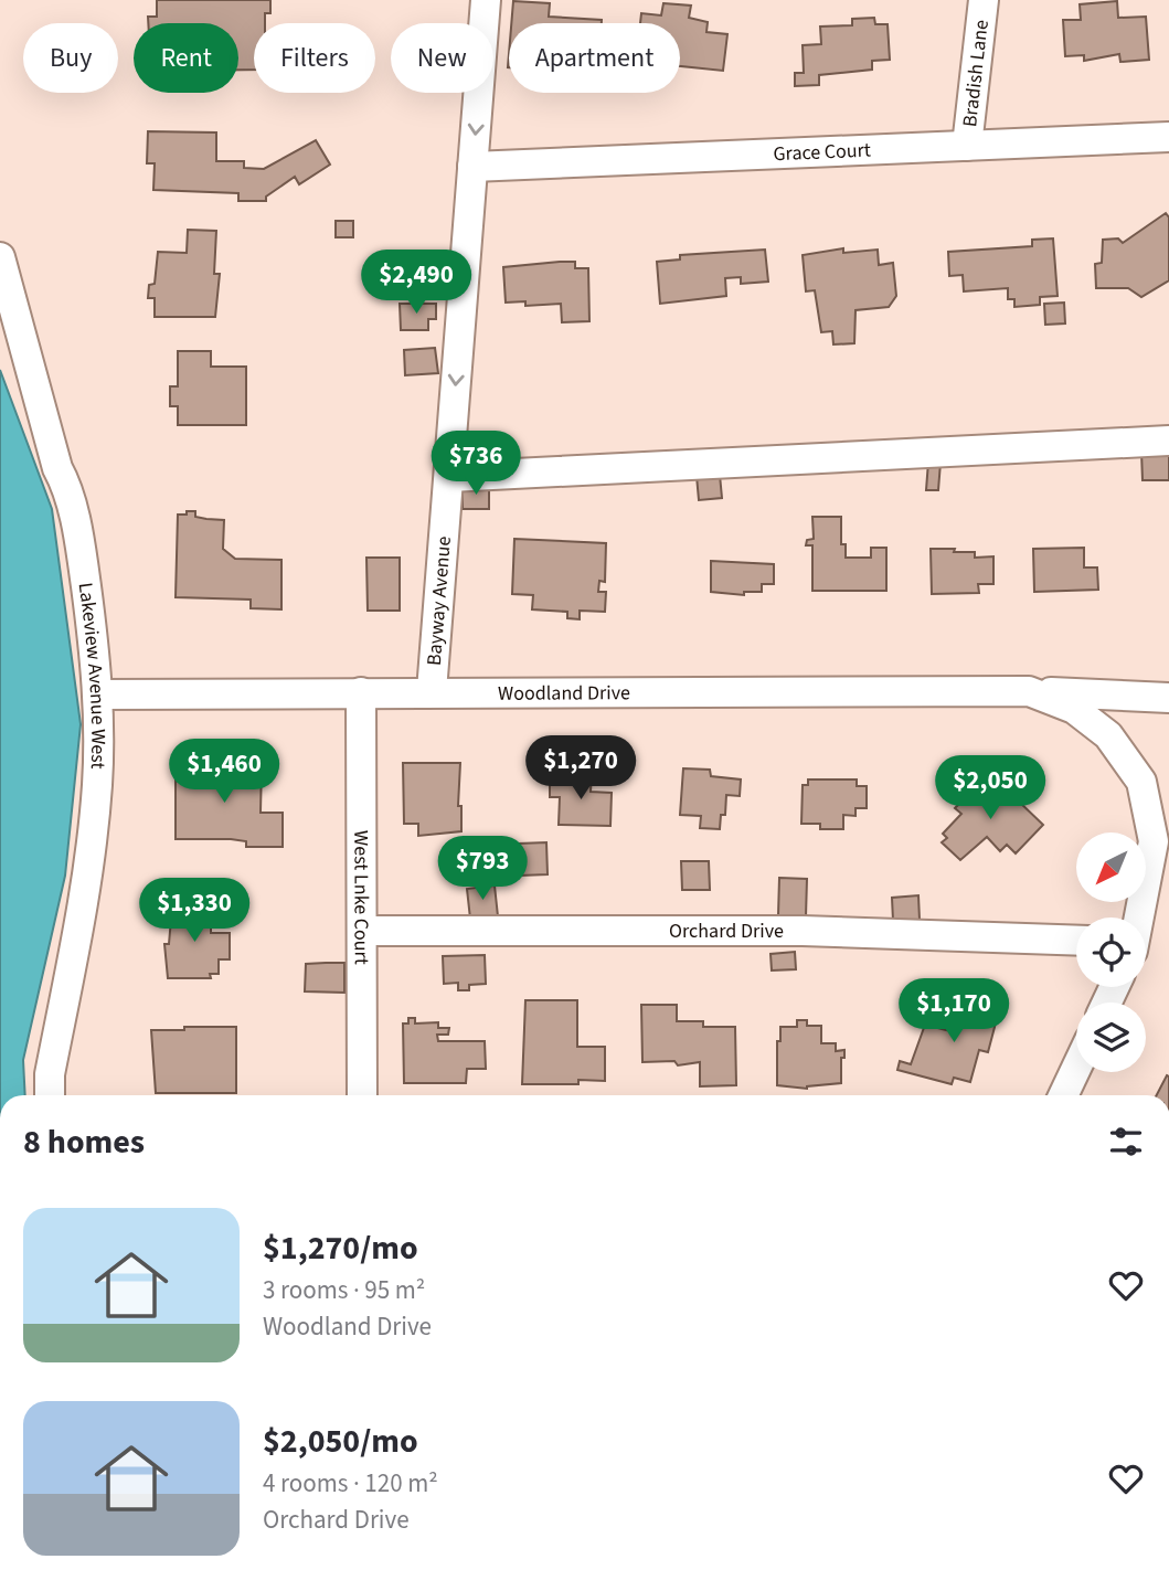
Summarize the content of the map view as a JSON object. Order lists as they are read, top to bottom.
{
  "streets": {
    "street": [
      "Bradish Lane",
      "Grace Court",
      "Bayway Avenue",
      "Lakeview Avenue West",
      "Woodland Drive",
      "West Lnke Court",
      "Orchard Drive"
    ]
  },
  "crossings": [
    ["Bradish Lane", "Grace Court"],
    ["Grace Court", "Bayway Avenue"],
    ["Bayway Avenue", "Woodland Drive"],
    ["Lakeview Avenue West", "Woodland Drive"],
    ["Woodland Drive", "West Lnke Court"],
    ["West Lnke Court", "Orchard Drive"]
  ],
  "one_way": ["Bayway Avenue"],
  "north": "bottom left",
  "page": {
    "chip": [
      "Buy",
      "Rent",
      "Filters",
      "New",
      "Apartment"
    ],
    "price": [
      "$2,490",
      "$736",
      "$1,270",
      "$1,460",
      "$2,050",
      "$793",
      "$1,330",
      "$1,170"
    ],
    "heading": "8 homes",
    "list": [
      {
        "name": "$1,270/mo",
        "note": "3 rooms · 95 m² · Woodland Drive"
      },
      {
        "name": "$2,050/mo",
        "note": "4 rooms · 120 m² · Orchard Drive"
      }
    ]
  }
}
